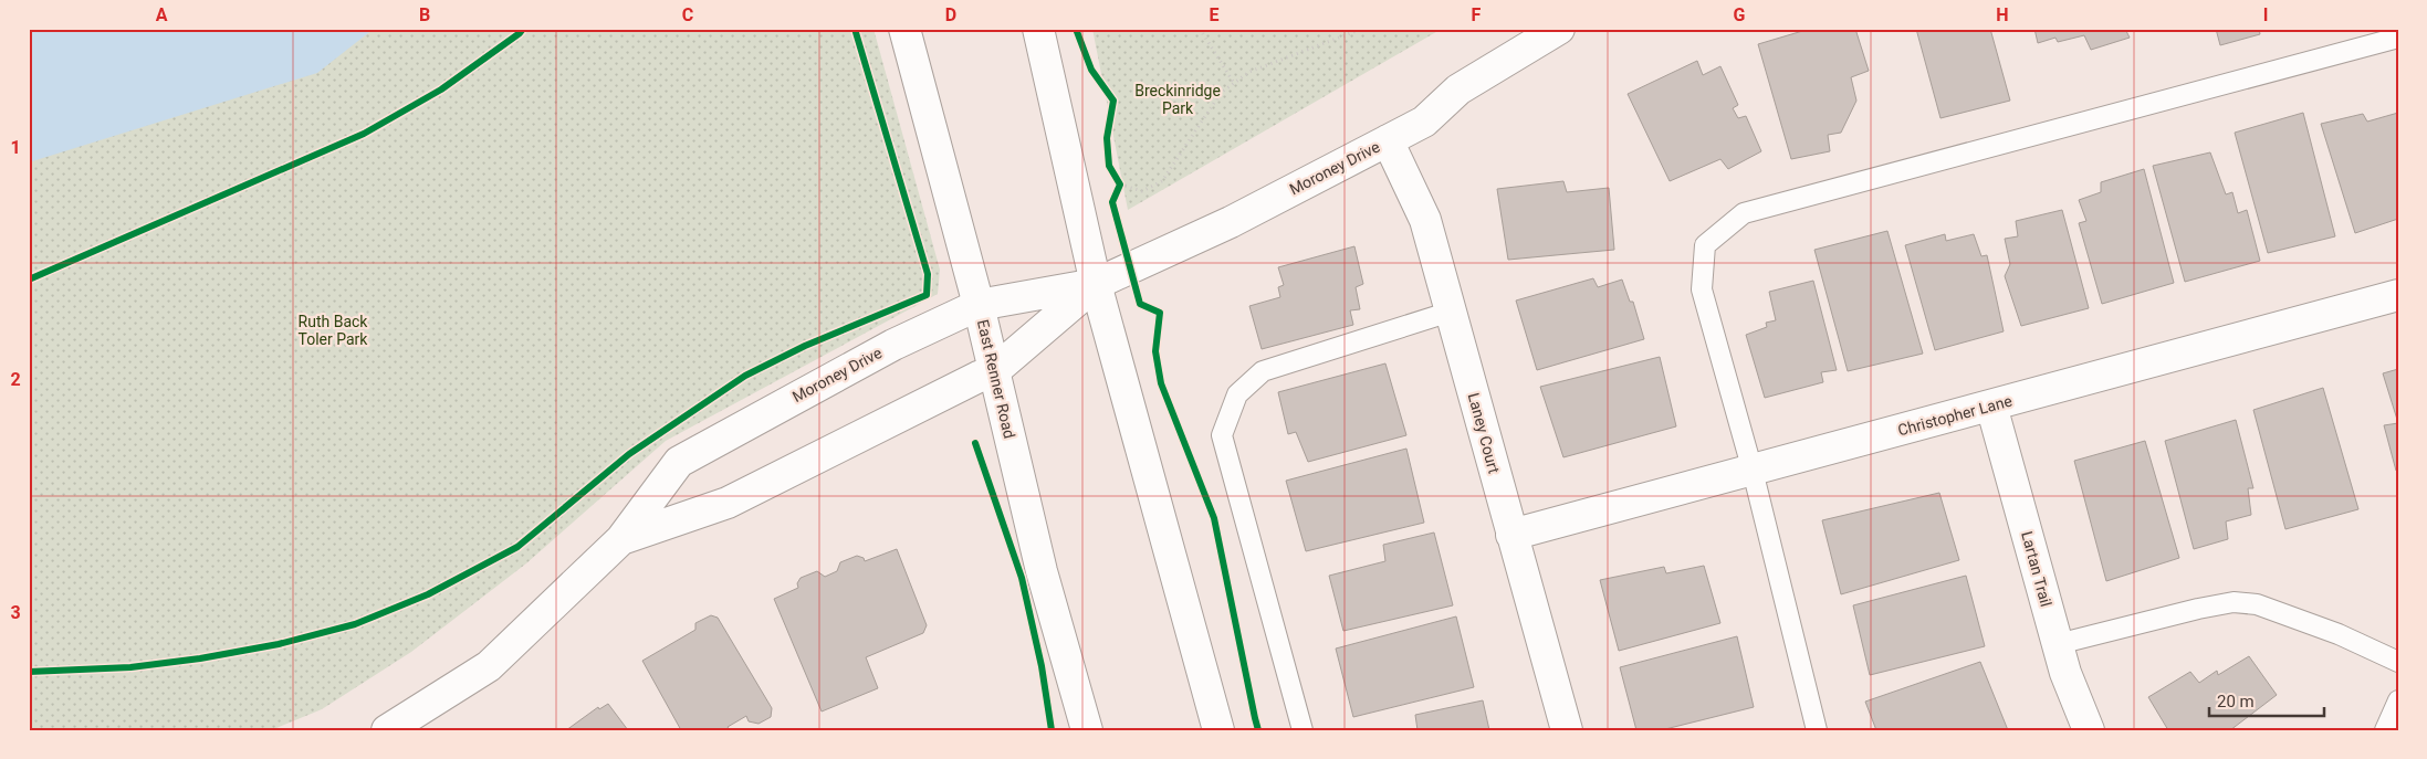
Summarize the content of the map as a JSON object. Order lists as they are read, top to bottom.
{
  "streets": {
    "street": [
      "Moroney Drive",
      "East Renner Road",
      "Christopher Lane",
      "Laney Court",
      "Lartan Trail"
    ]
  },
  "crossings": [
    ["Moroney Drive", "East Renner Road"],
    ["Moroney Drive", "Laney Court"],
    ["Christopher Lane", "Laney Court"],
    ["Christopher Lane", "Lartan Trail"]
  ],
  "parks": ["Breckinridge Park", "Ruth Back Toler Park"],
  "scale_bar": "20 m",
  "grid": {
    "columns": [
      "A",
      "B",
      "C",
      "D",
      "E",
      "F",
      "G",
      "H",
      "I"
    ],
    "rows": ["1", "2", "3"]
  }
}
